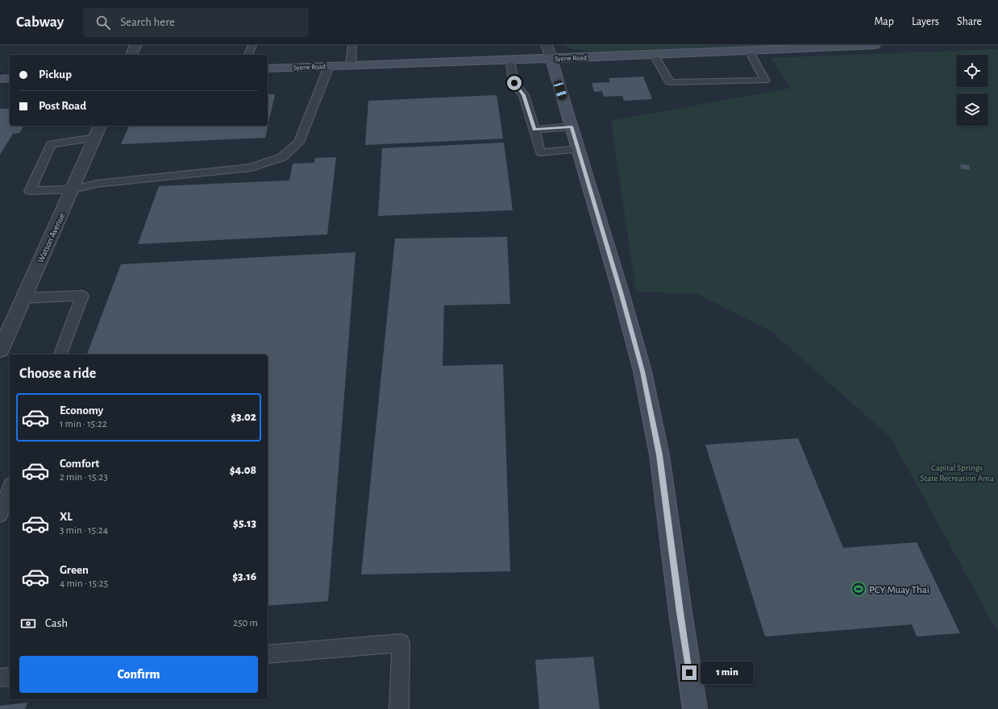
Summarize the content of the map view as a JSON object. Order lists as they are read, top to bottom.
{
  "streets": {
    "street": ["Syene Road", "Watson Avenue"]
  },
  "parks": ["Capital Springs State Recreation Area"],
  "places": {
    "sports": ["PCY Muay Thai"]
  },
  "page": {
    "header": "Cabway",
    "search": "Search here",
    "nav": ["Map", "Layers", "Share"],
    "banner": ["Pickup", "Post Road"],
    "heading": "Choose a ride",
    "list": [
      {
        "name": "Economy",
        "note": "1 min · 15:22",
        "value": "$3.02"
      },
      {
        "name": "Comfort",
        "note": "2 min · 15:23",
        "value": "$4.08"
      },
      {
        "name": "XL",
        "note": "3 min · 15:24",
        "value": "$5.13"
      },
      {
        "name": "Green",
        "note": "4 min · 15:25",
        "value": "$3.16"
      }
    ],
    "pay": ["Cash", "250 m"],
    "buttons": "Confirm",
    "bubble": "1 min"
  }
}
